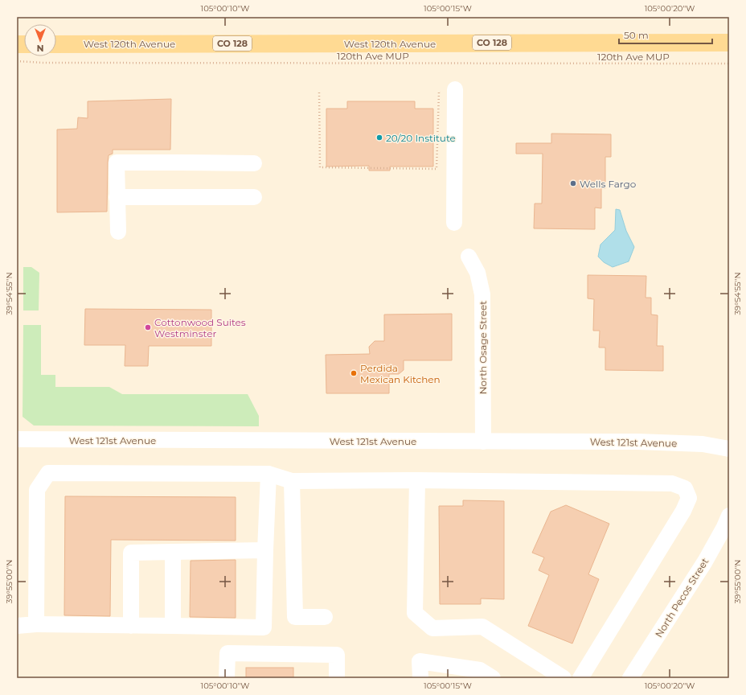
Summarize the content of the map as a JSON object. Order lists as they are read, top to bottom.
{
  "streets": {
    "main road": ["CO 128", "West 120th Avenue"],
    "street": ["North Osage Street", "West 121st Avenue", "North Pecos Street"],
    "path": ["120th Ave MUP"]
  },
  "crossings": [
    ["North Osage Street", "West 121st Avenue"]
  ],
  "places": [
    "20/20 Institute",
    "Wells Fargo",
    "Cottonwood Suites Westminster",
    "Perdida Mexican Kitchen"
  ],
  "scale_bar": "50 m",
  "north": "bottom",
  "coordinates": [
    "105°00'10\"W",
    "105°00'15\"W",
    "105°00'20\"W",
    "39°54'55\"N",
    "39°55'00\"N"
  ]
}
